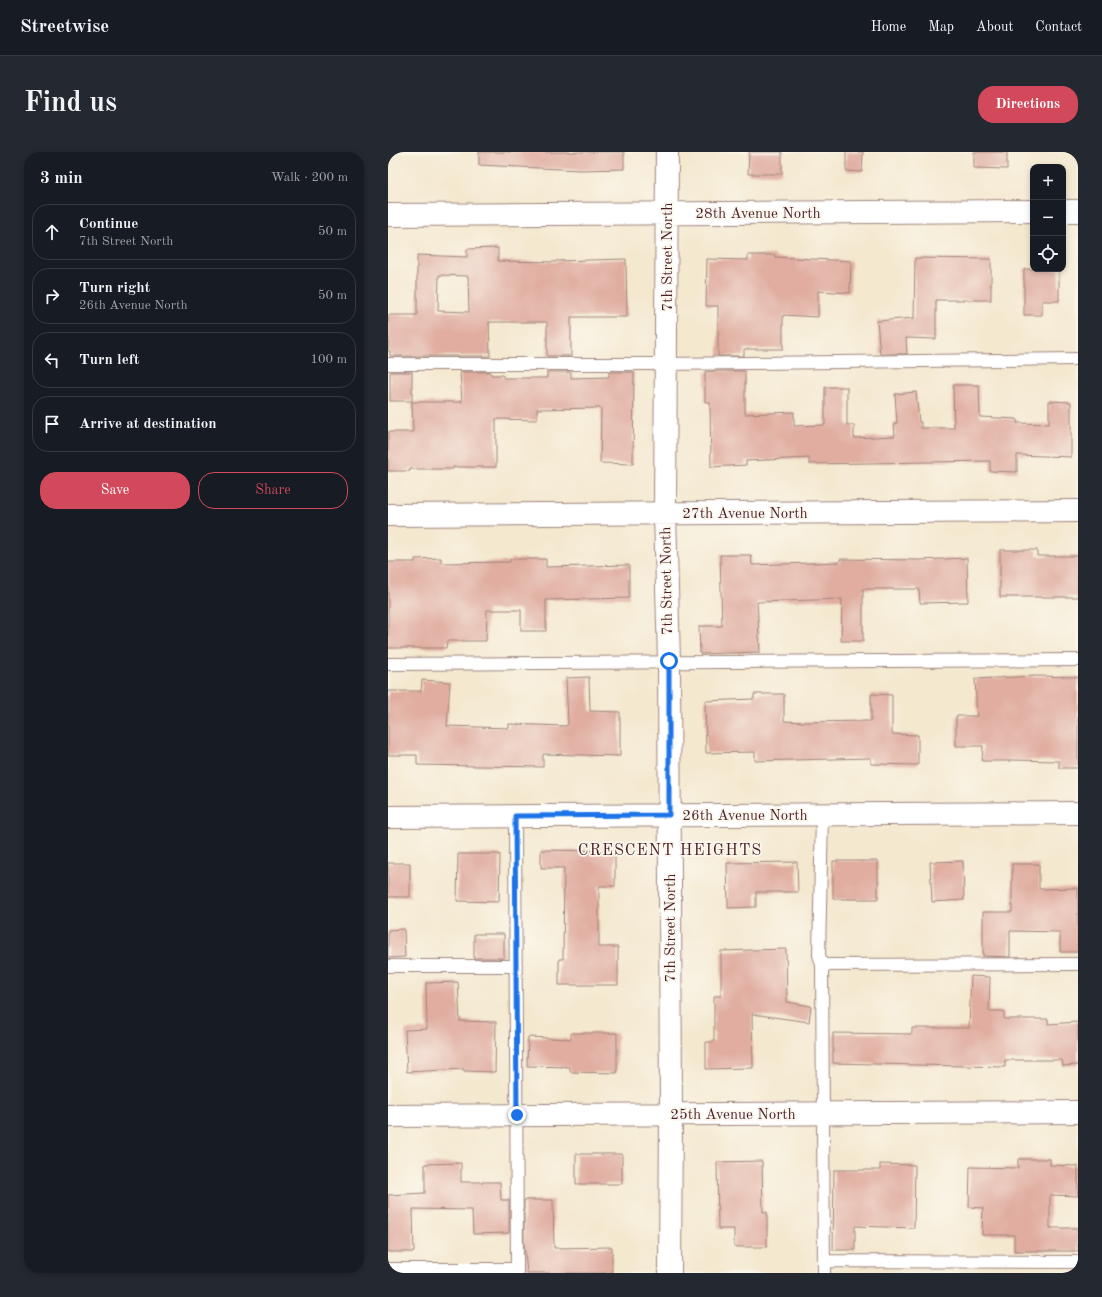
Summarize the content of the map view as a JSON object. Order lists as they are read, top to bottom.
{
  "streets": {
    "street": [
      "28th Avenue North",
      "7th Street North",
      "27th Avenue North",
      "26th Avenue North",
      "25th Avenue North"
    ]
  },
  "crossings": [
    ["28th Avenue North", "7th Street North"],
    ["7th Street North", "27th Avenue North"],
    ["7th Street North", "26th Avenue North"],
    ["7th Street North", "25th Avenue North"]
  ],
  "districts": ["CRESCENT HEIGHTS"],
  "page": {
    "header": "Streetwise",
    "nav": [
      "Home",
      "Map",
      "About",
      "Contact"
    ],
    "buttons": [
      "Directions",
      ["Save", "Share"]
    ],
    "title": "Find us",
    "heading": ["3 min", "Walk · 200 m"],
    "map_buttons": ["+", "−"],
    "list": [
      ["Continue", "7th Street North", "50 m"],
      ["Turn right", "26th Avenue North", "50 m"],
      ["Turn left", "100 m"],
      "Arrive at destination"
    ]
  }
}
